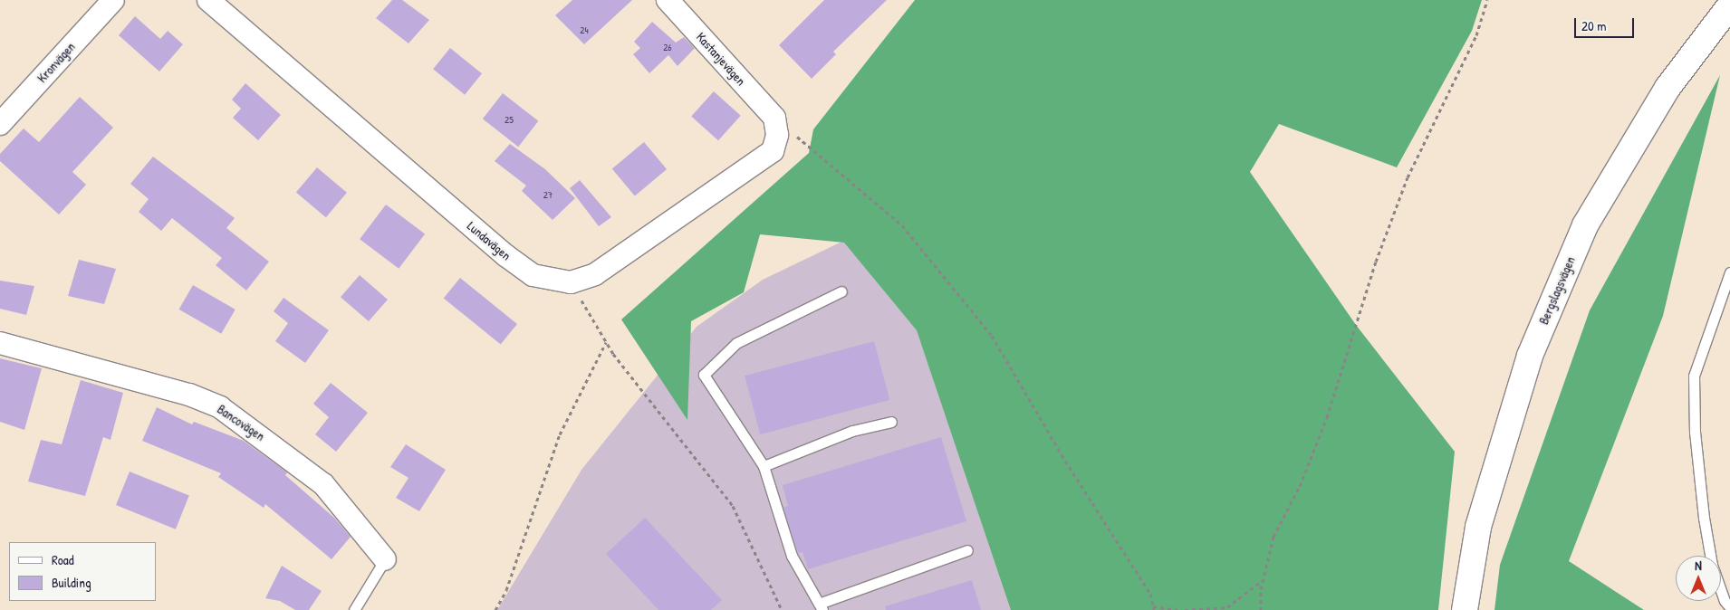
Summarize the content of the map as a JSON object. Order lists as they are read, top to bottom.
{
  "streets": {
    "main road": ["Bergslagsvägen"],
    "street": [
      "Kastanjevägen",
      "Kronvägen",
      "Lundavägen",
      "Bancovägen"
    ]
  },
  "crossings": [
    ["Kastanjevägen", "Lundavägen"]
  ],
  "house_numbers": [
    "24",
    "26",
    "25",
    "27"
  ],
  "legend": ["Road", "Building"],
  "scale_bar": "20 m",
  "north": "top"
}
